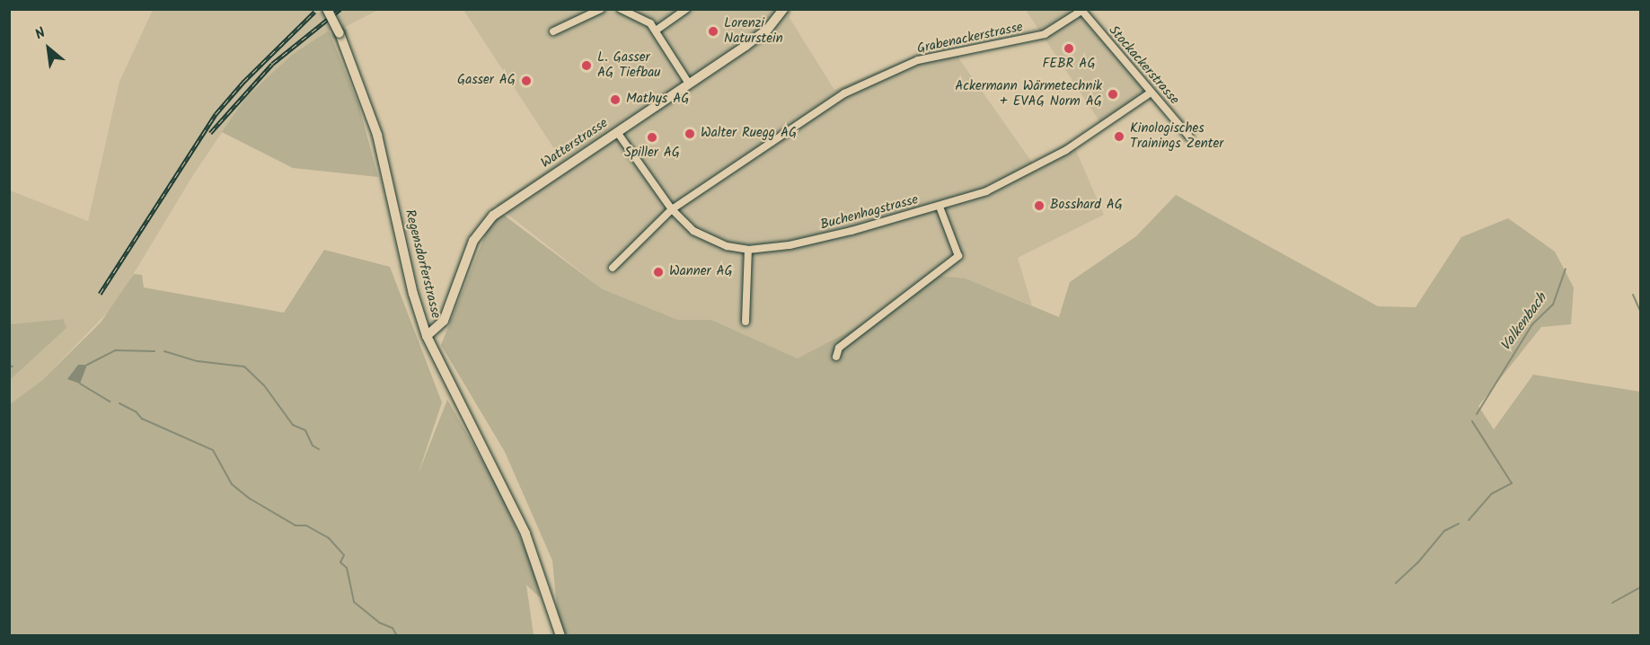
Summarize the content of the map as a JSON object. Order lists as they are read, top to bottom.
{
  "streets": {
    "street": [
      "Grabenackerstrasse",
      "Stockackerstrasse",
      "Watterstrasse",
      "Buchenhagstrasse",
      "Regensdorferstrasse"
    ]
  },
  "crossings": [
    ["Grabenackerstrasse", "Stockackerstrasse"],
    ["Grabenackerstrasse", "Buchenhagstrasse"],
    ["Stockackerstrasse", "Buchenhagstrasse"],
    ["Watterstrasse", "Buchenhagstrasse"],
    ["Watterstrasse", "Regensdorferstrasse"]
  ],
  "water": ["Valkenbach"],
  "places": [
    "Lorenzi Naturstein",
    "FEBR AG",
    "L. Gasser AG Tiefbau",
    "Gasser AG",
    "Ackermann Wärmetechnik + EVAG Norm AG",
    "Mathys AG",
    "Walter Ruegg AG",
    "Kinologisches Trainings Zenter",
    "Spiller AG",
    "Bosshard AG",
    "Wanner AG"
  ],
  "north": "top left"
}
